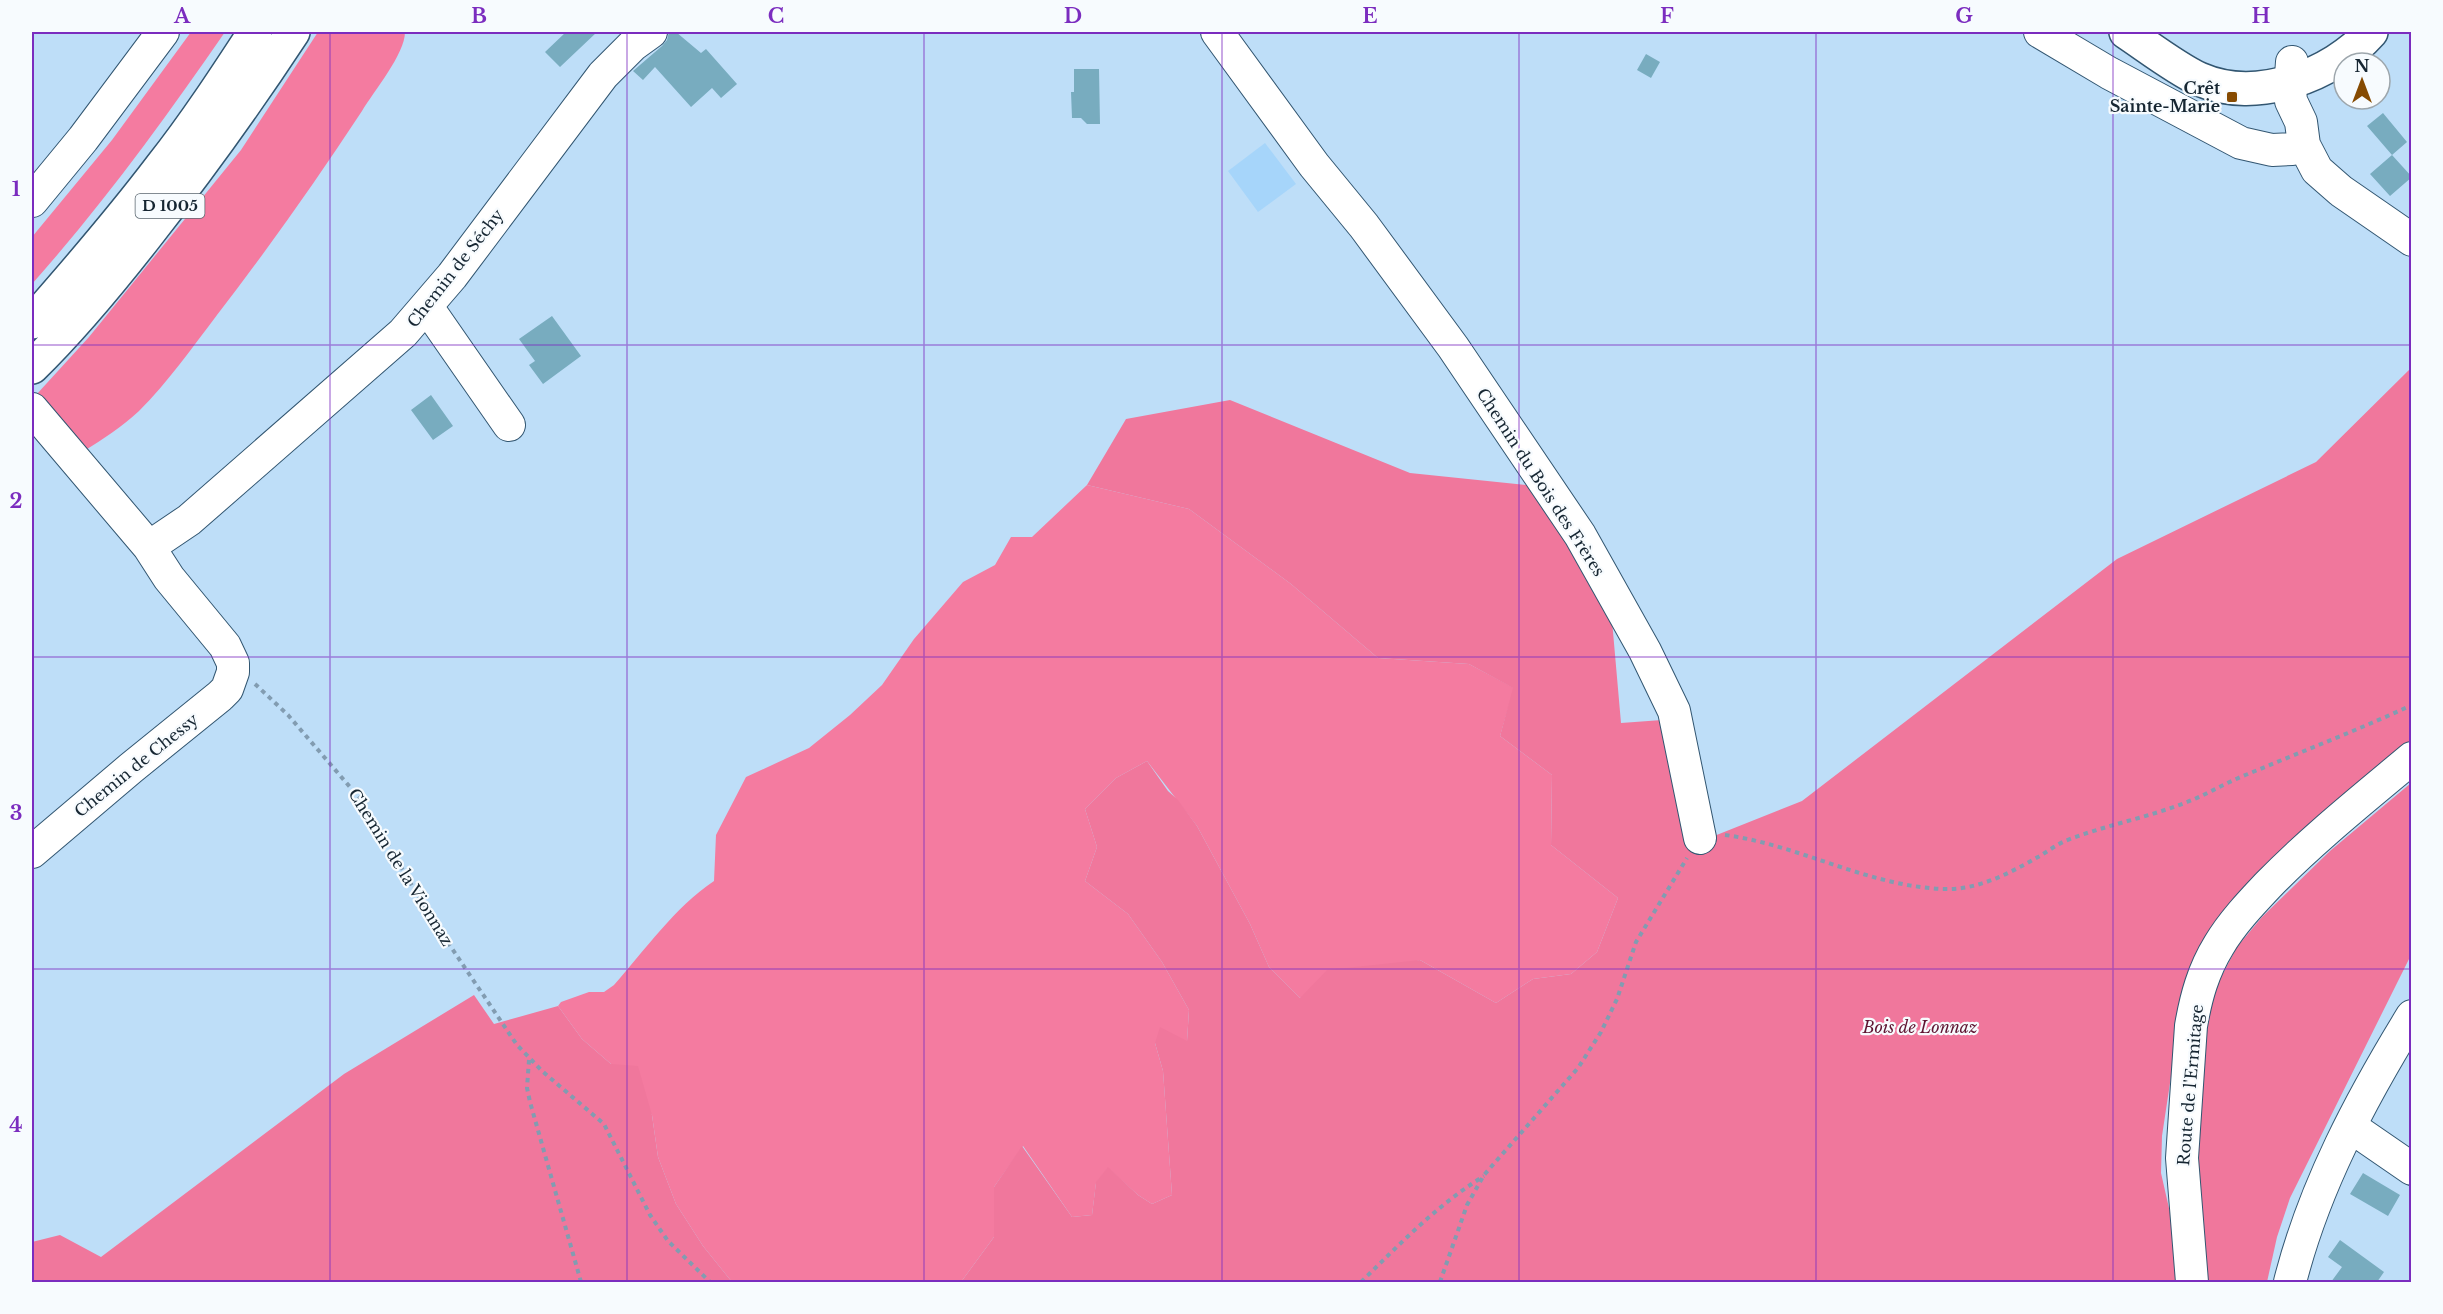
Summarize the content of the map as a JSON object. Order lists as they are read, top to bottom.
{
  "streets": {
    "main road": ["D 1005"],
    "street": [
      "Chemin de Séchy",
      "Chemin du Bois des Frères",
      "Chemin de Chessy",
      "Route de l'Ermitage"
    ],
    "path": ["Chemin de la Vionnaz"]
  },
  "crossings": [
    ["Chemin de Chessy", "Chemin de la Vionnaz"]
  ],
  "parks": ["Bois de Lonnaz"],
  "places": {
    "transit": ["Crêt Sainte-Marie"]
  },
  "north": "top",
  "grid": {
    "columns": [
      "A",
      "B",
      "C",
      "D",
      "E",
      "F",
      "G",
      "H"
    ],
    "rows": [
      "1",
      "2",
      "3",
      "4"
    ]
  }
}
